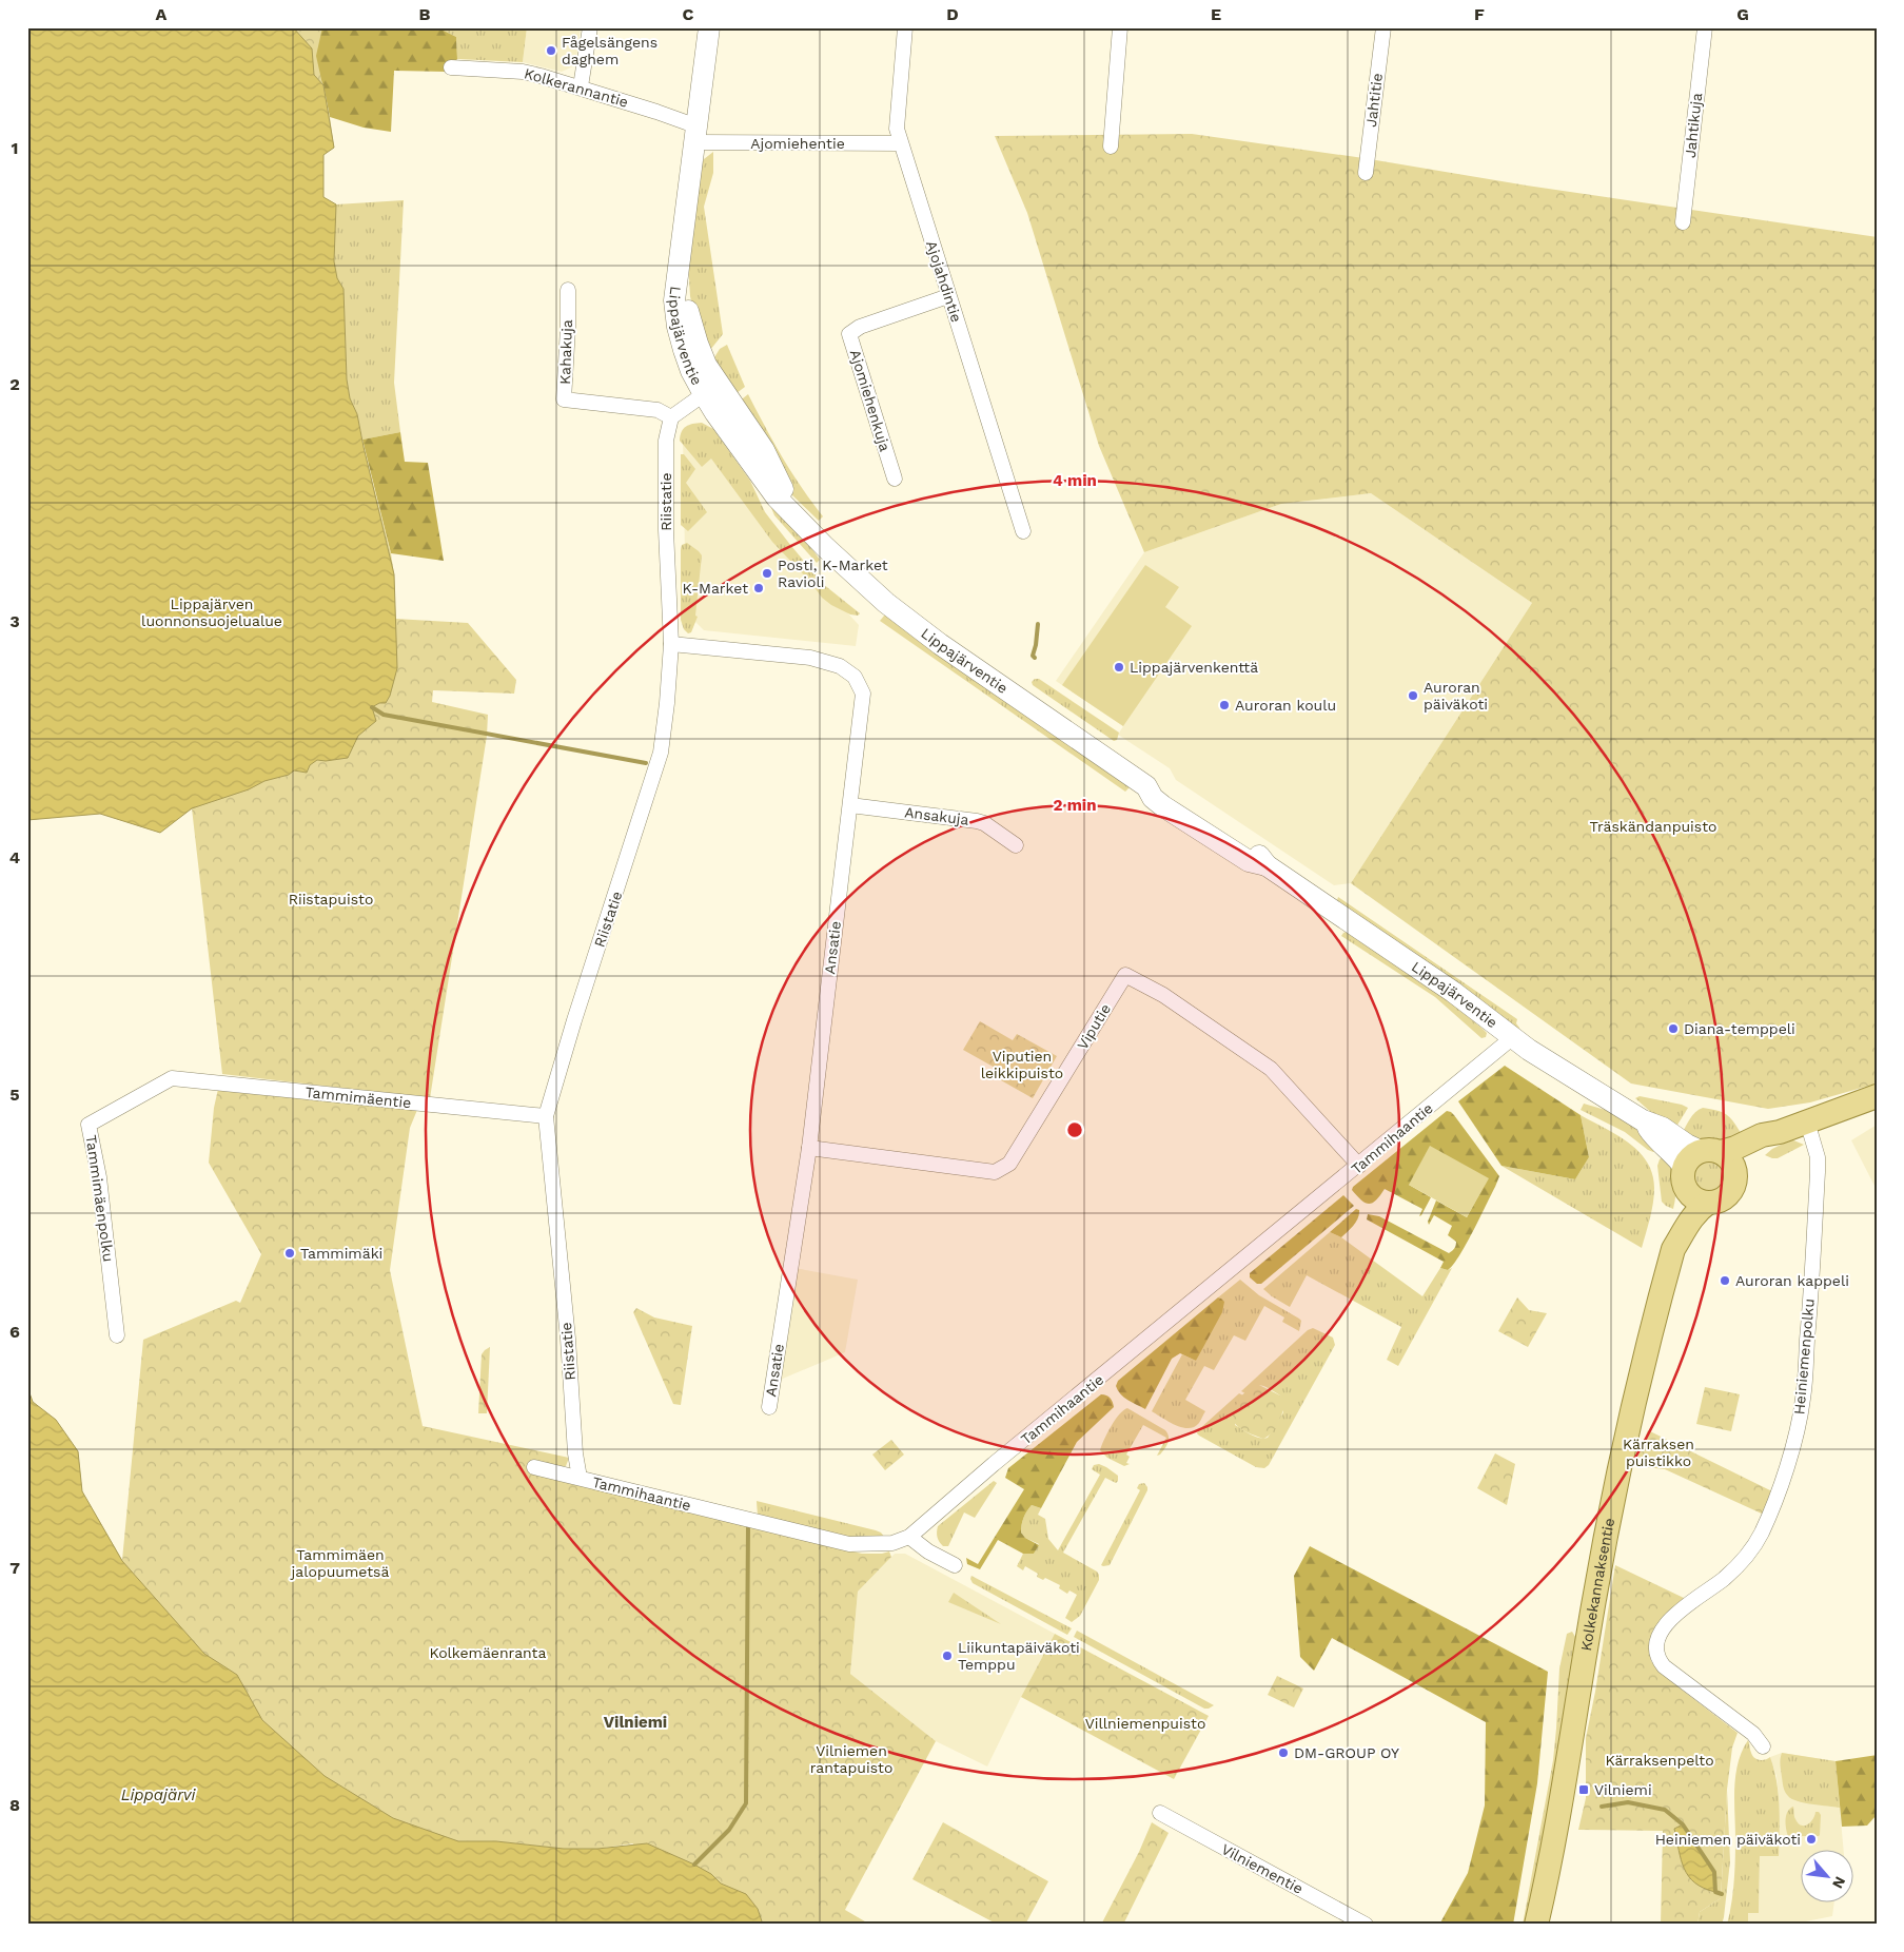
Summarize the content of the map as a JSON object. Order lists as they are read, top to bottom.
{
  "streets": {
    "main road": ["Lippajärventie", "Kolkekannaksentie"],
    "street": [
      "Kolkerannantie",
      "Jahtitie",
      "Jahtikuja",
      "Ajomiehentie",
      "Ajojahdintie",
      "Kahakuja",
      "Ajomiehenkuja",
      "Riistatie",
      "Ansakuja",
      "Ansatie",
      "Viputie",
      "Tammimäentie",
      "Tammihaantie",
      "Tammimäenpolku",
      "Heiniemenpolku",
      "Vilniementie"
    ]
  },
  "crossings": [
    ["Kolkerannantie", "Ajomiehentie"],
    ["Kolkerannantie", "Lippajärventie"],
    ["Ajomiehentie", "Ajojahdintie"],
    ["Ajomiehentie", "Lippajärventie"],
    ["Ajojahdintie", "Ajomiehenkuja"],
    ["Lippajärventie", "Tammihaantie"],
    ["Lippajärventie", "Kolkekannaksentie"],
    ["Kahakuja", "Riistatie"],
    ["Riistatie", "Ansatie"],
    ["Riistatie", "Tammimäentie"],
    ["Riistatie", "Tammihaantie"],
    ["Ansakuja", "Ansatie"],
    ["Ansatie", "Viputie"],
    ["Viputie", "Tammihaantie"],
    ["Tammimäentie", "Tammimäenpolku"]
  ],
  "districts": ["Vilniemi"],
  "water": ["Lippajärvi"],
  "parks": [
    "Lippajärven luonnonsuojelualue",
    "Träskändanpuisto",
    "Riistapuisto",
    "Viputien leikkipuisto",
    "Kärraksen puistikko",
    "Tammimäen jalopuumetsä",
    "Kolkemäenranta",
    "Villniemenpuisto",
    "Vilniemen rantapuisto",
    "Kärraksenpelto"
  ],
  "places": {
    "other": [
      "Fågelsängens daghem",
      "Posti, K-Market Ravioli",
      "K-Market",
      "Lippajärvenkenttä",
      "Auroran päiväkoti",
      "Auroran koulu",
      "Diana-temppeli",
      "Tammimäki",
      "Auroran kappeli",
      "Liikuntapäiväkoti Temppu",
      "DM-GROUP OY",
      "Heiniemen päiväkoti"
    ],
    "transit": ["Vilniemi"]
  },
  "north": "bottom right",
  "grid": {
    "columns": [
      "A",
      "B",
      "C",
      "D",
      "E",
      "F",
      "G"
    ],
    "rows": [
      "1",
      "2",
      "3",
      "4",
      "5",
      "6",
      "7",
      "8"
    ]
  },
  "rings": ["4 min", "2 min"]
}
